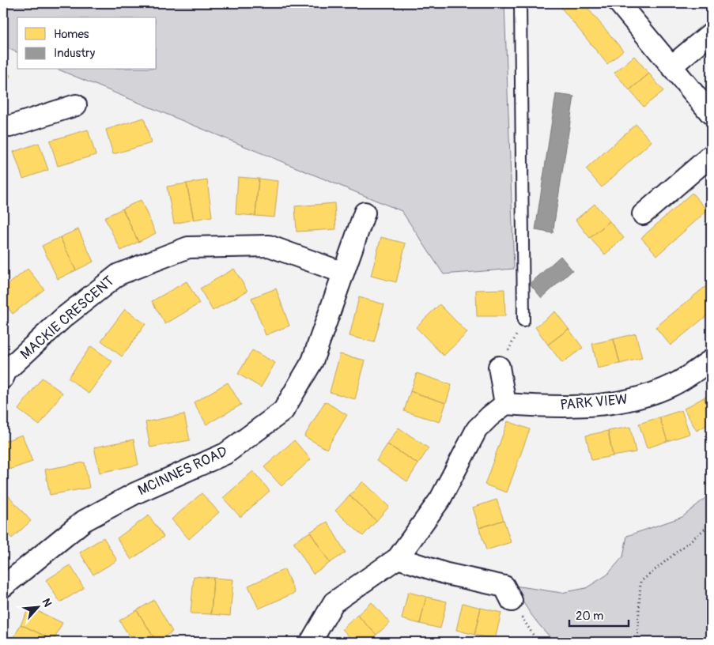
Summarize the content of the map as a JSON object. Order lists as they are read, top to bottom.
{
  "streets": {
    "street": ["MACKIE CRESCENT", "PARK VIEW", "MCINNES ROAD"]
  },
  "crossings": [
    ["MACKIE CRESCENT", "MCINNES ROAD"]
  ],
  "legend": ["Homes", "Industry"],
  "scale_bar": "20 m",
  "north": "top right"
}
